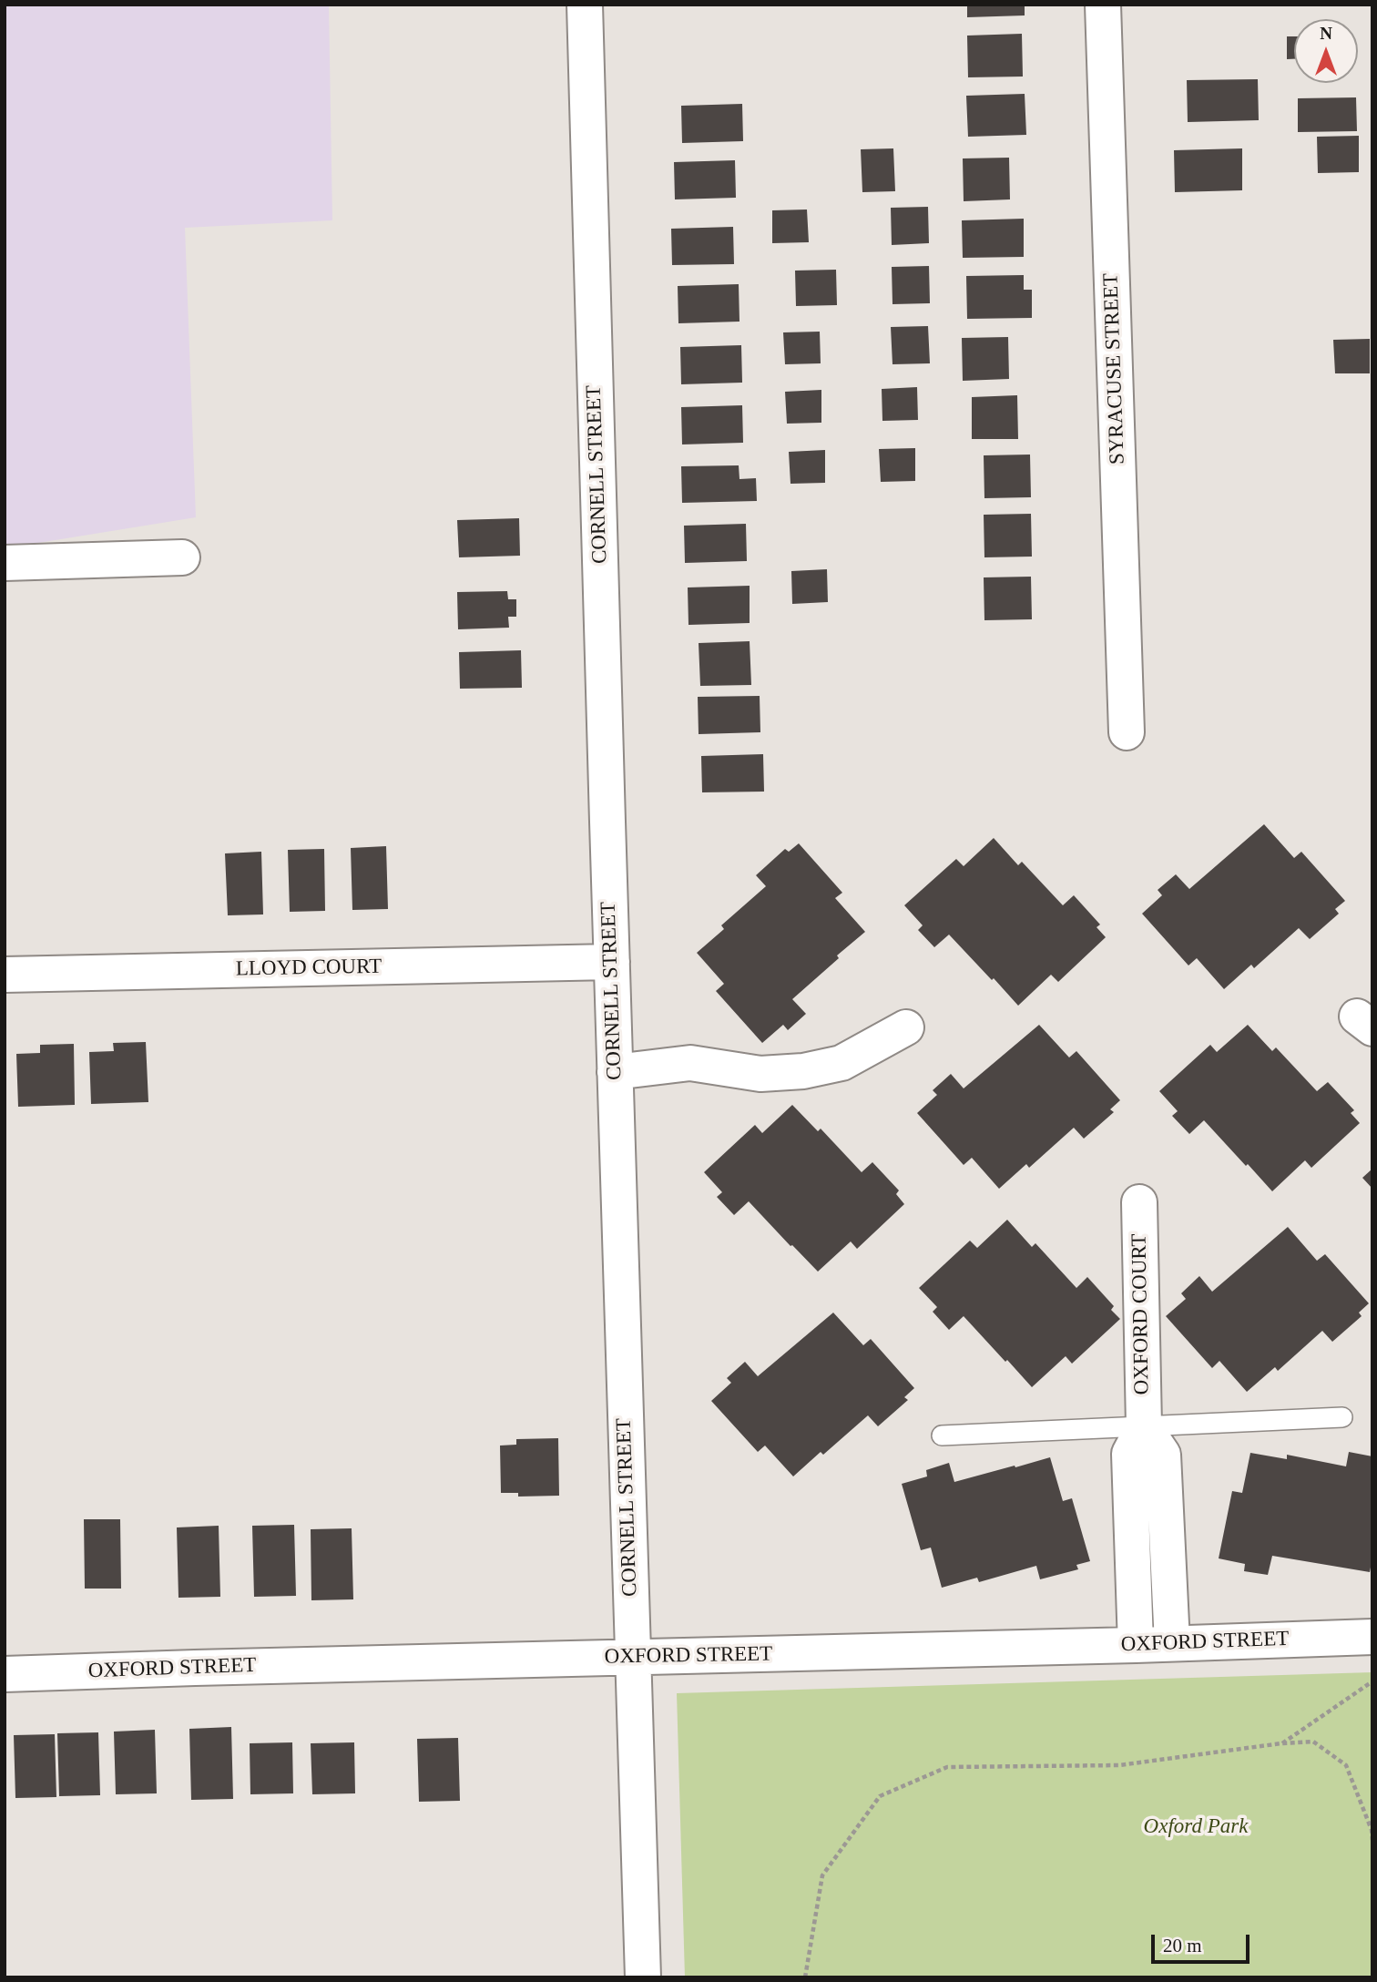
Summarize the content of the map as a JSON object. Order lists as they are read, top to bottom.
{
  "streets": {
    "street": [
      "SYRACUSE STREET",
      "CORNELL STREET",
      "LLOYD COURT",
      "OXFORD COURT",
      "OXFORD STREET"
    ]
  },
  "crossings": [
    ["CORNELL STREET", "LLOYD COURT"],
    ["CORNELL STREET", "OXFORD STREET"],
    ["OXFORD COURT", "OXFORD STREET"]
  ],
  "parks": ["Oxford Park"],
  "scale_bar": "20 m",
  "north": "top"
}
